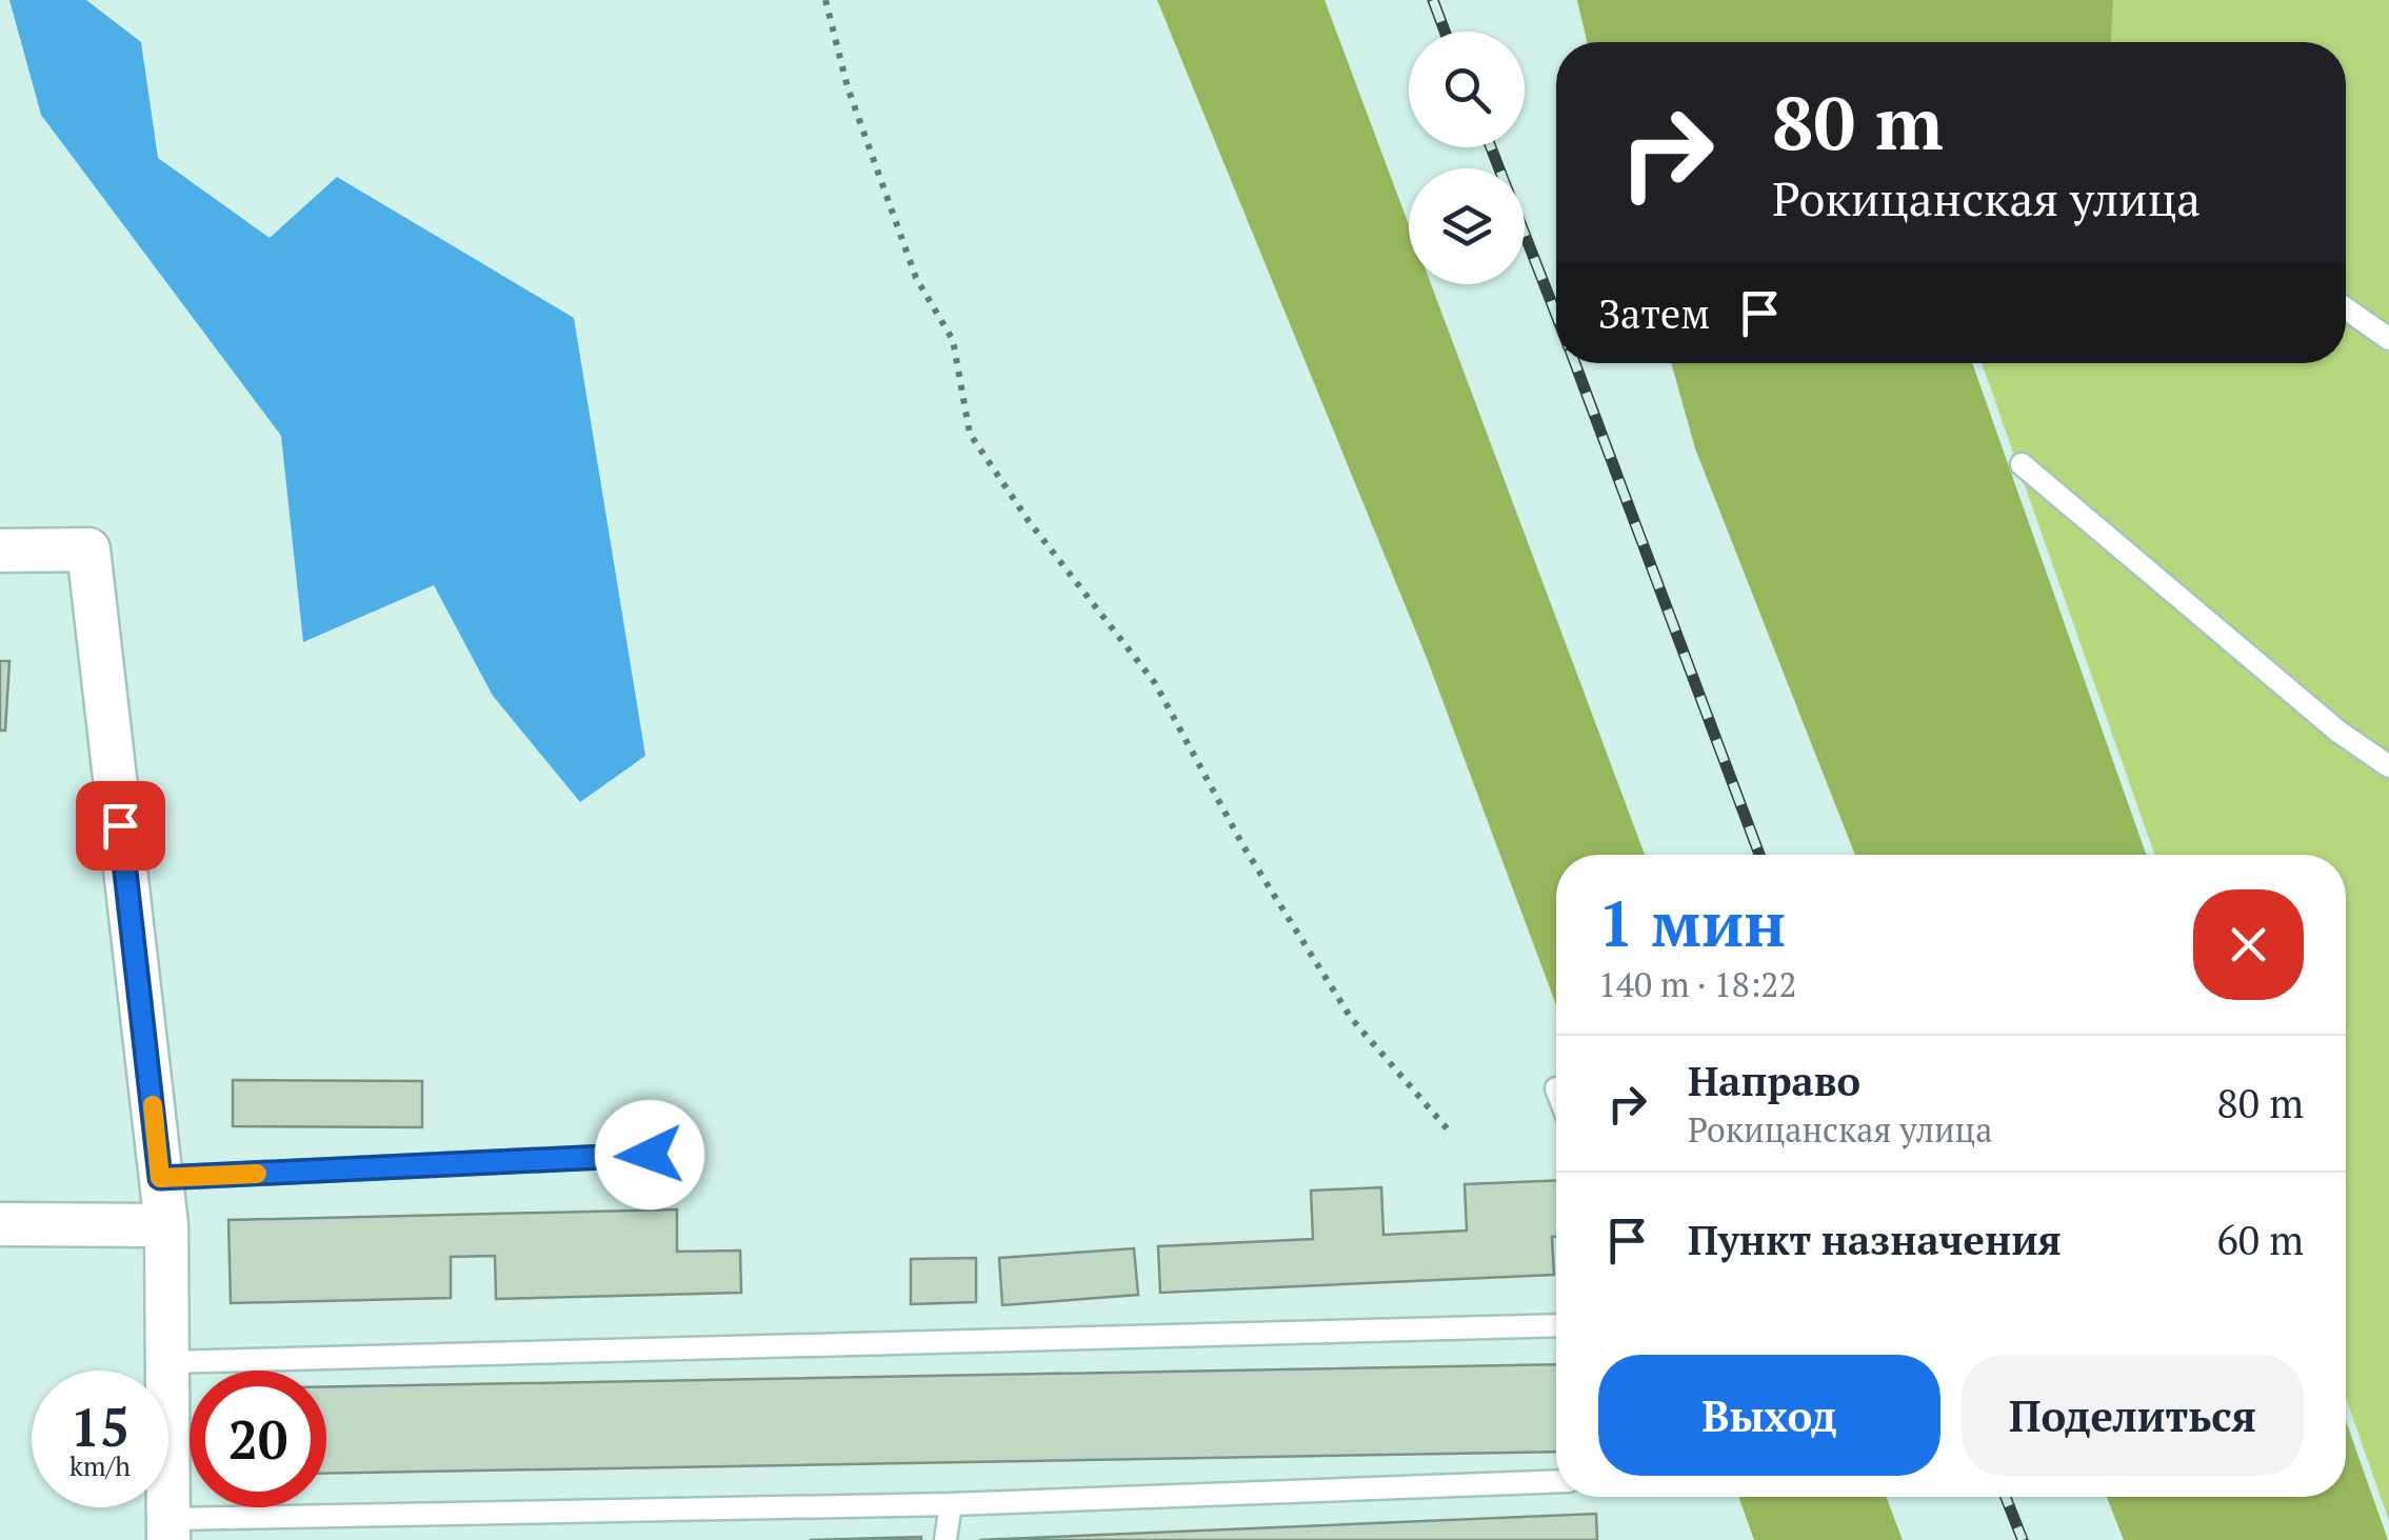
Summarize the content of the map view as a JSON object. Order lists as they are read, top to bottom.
{
  "page": {
    "turn": ["80 m", "Рокицанская улица"],
    "then": "Затем",
    "heading": ["1 мин", "140 m · 18:22"],
    "list": [
      {
        "name": "Направо",
        "note": "Рокицанская улица",
        "value": "80 m"
      },
      {
        "name": "Пункт назначения",
        "value": "60 m"
      }
    ],
    "buttons": ["Выход", "Поделиться"],
    "speed": "15 km/h",
    "limit": "20"
  }
}
